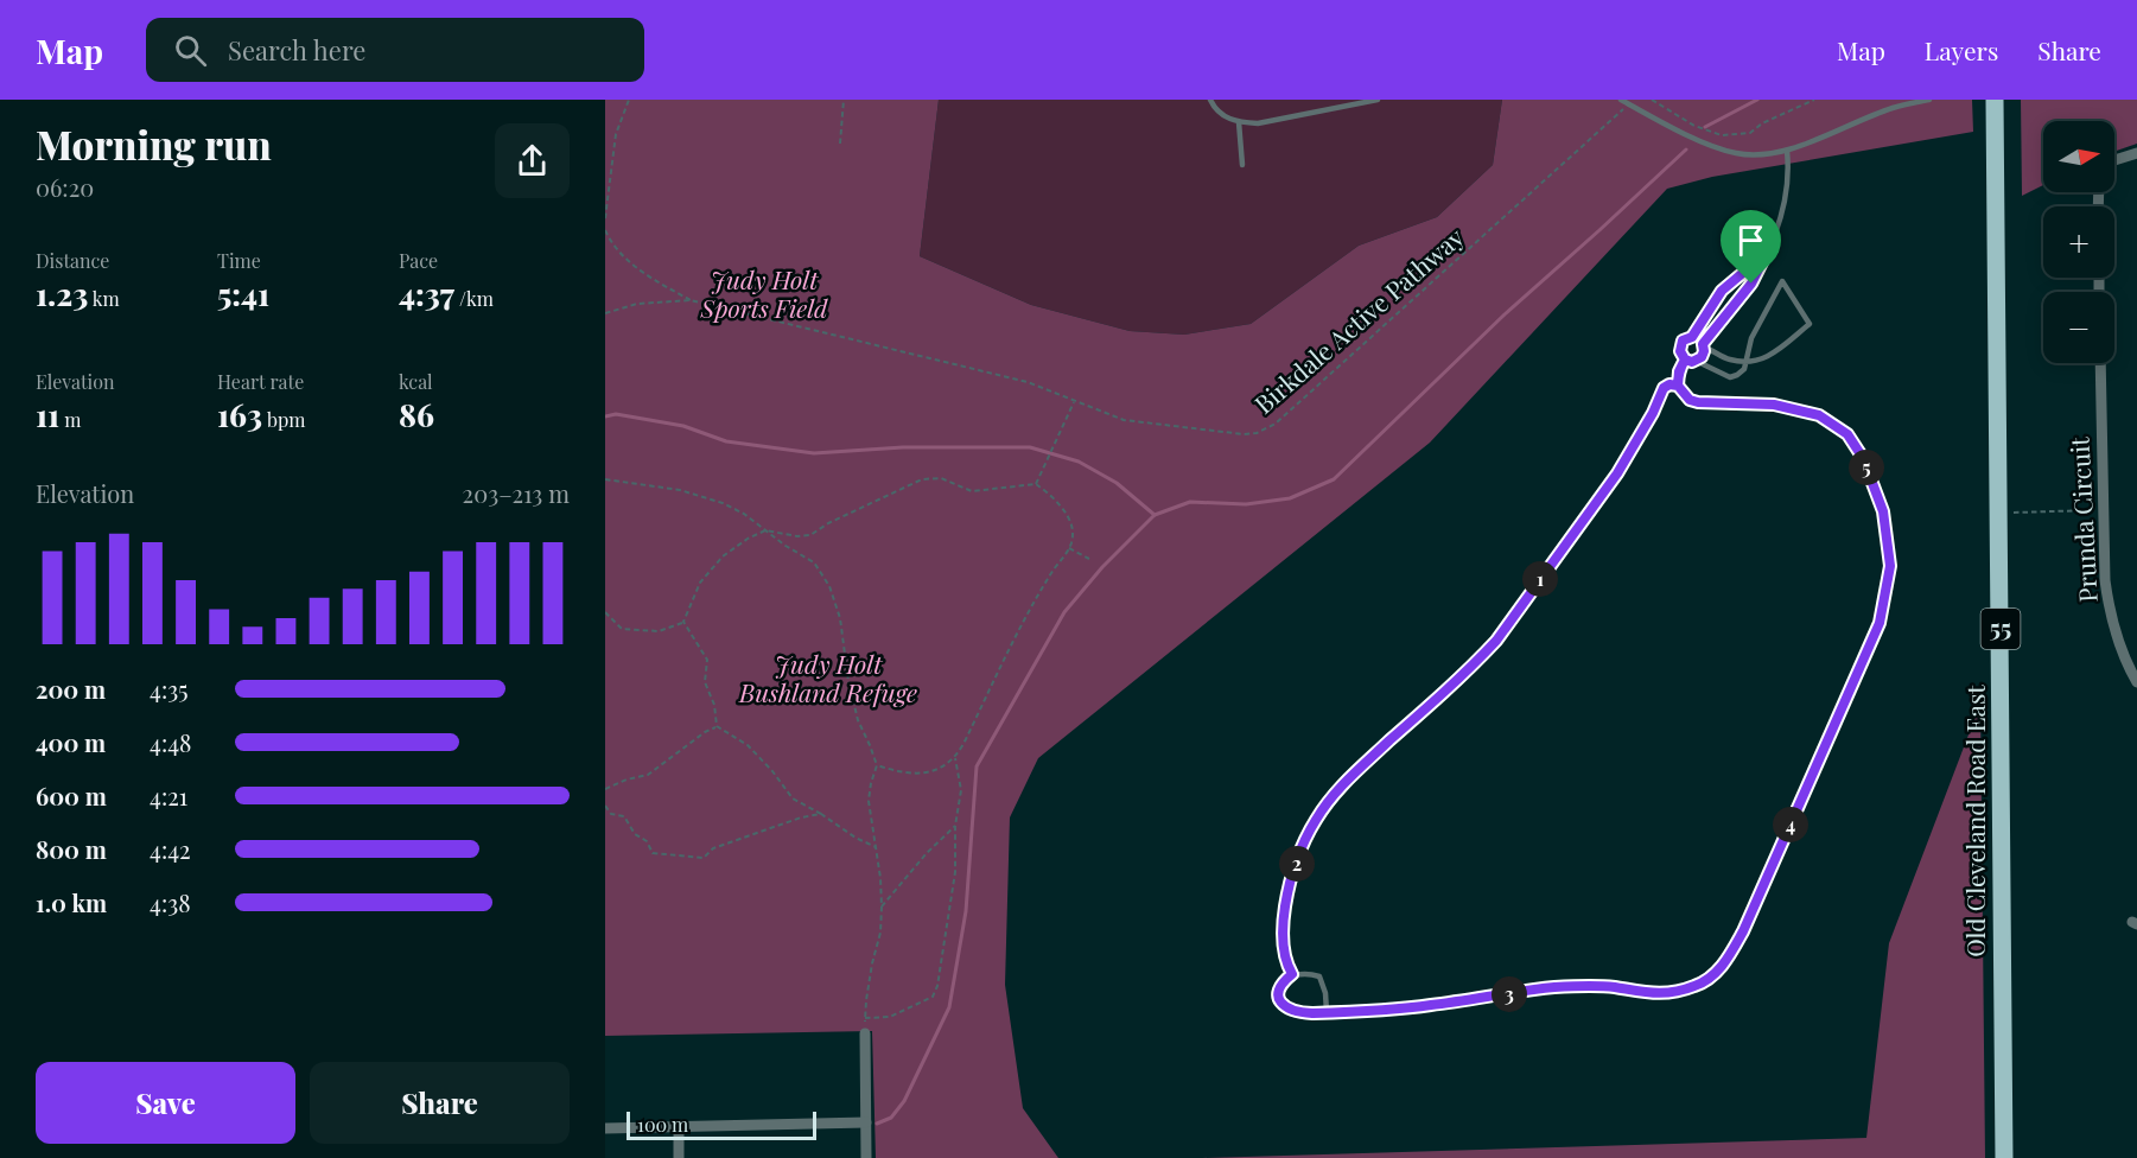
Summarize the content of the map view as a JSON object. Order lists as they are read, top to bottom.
{
  "streets": {
    "main road": ["55", "Old Cleveland Road East"],
    "street": ["Prunda Circuit"],
    "path": ["Birkdale Active Pathway"]
  },
  "parks": ["Judy Holt Sports Field", "Judy Holt Bushland Refuge"],
  "scale_bar": "100 m",
  "north": "right",
  "page": {
    "header": "Map",
    "search": "Search here",
    "nav": ["Map", "Layers", "Share"],
    "heading": ["Morning run", "06:20"],
    "map_buttons": ["+", "−"],
    "stats": [
      ["Distance", "1.23 km"],
      ["Time", "5:41"],
      ["Pace", "4:37 /km"],
      ["Elevation", "11 m"],
      ["Heart rate", "163 bpm"],
      ["kcal", "86"]
    ],
    "pins": [
      "5",
      "1",
      "4",
      "2",
      "3"
    ],
    "chart": ["Elevation", "203–213 m"],
    "list": [
      {
        "name": "200 m",
        "note": "4:35"
      },
      {
        "name": "400 m",
        "note": "4:48"
      },
      {
        "name": "600 m",
        "note": "4:21"
      },
      {
        "name": "800 m",
        "note": "4:42"
      },
      {
        "name": "1.0 km",
        "note": "4:38"
      }
    ],
    "buttons": ["Save", "Share"],
    "scale": "100 m"
  }
}
